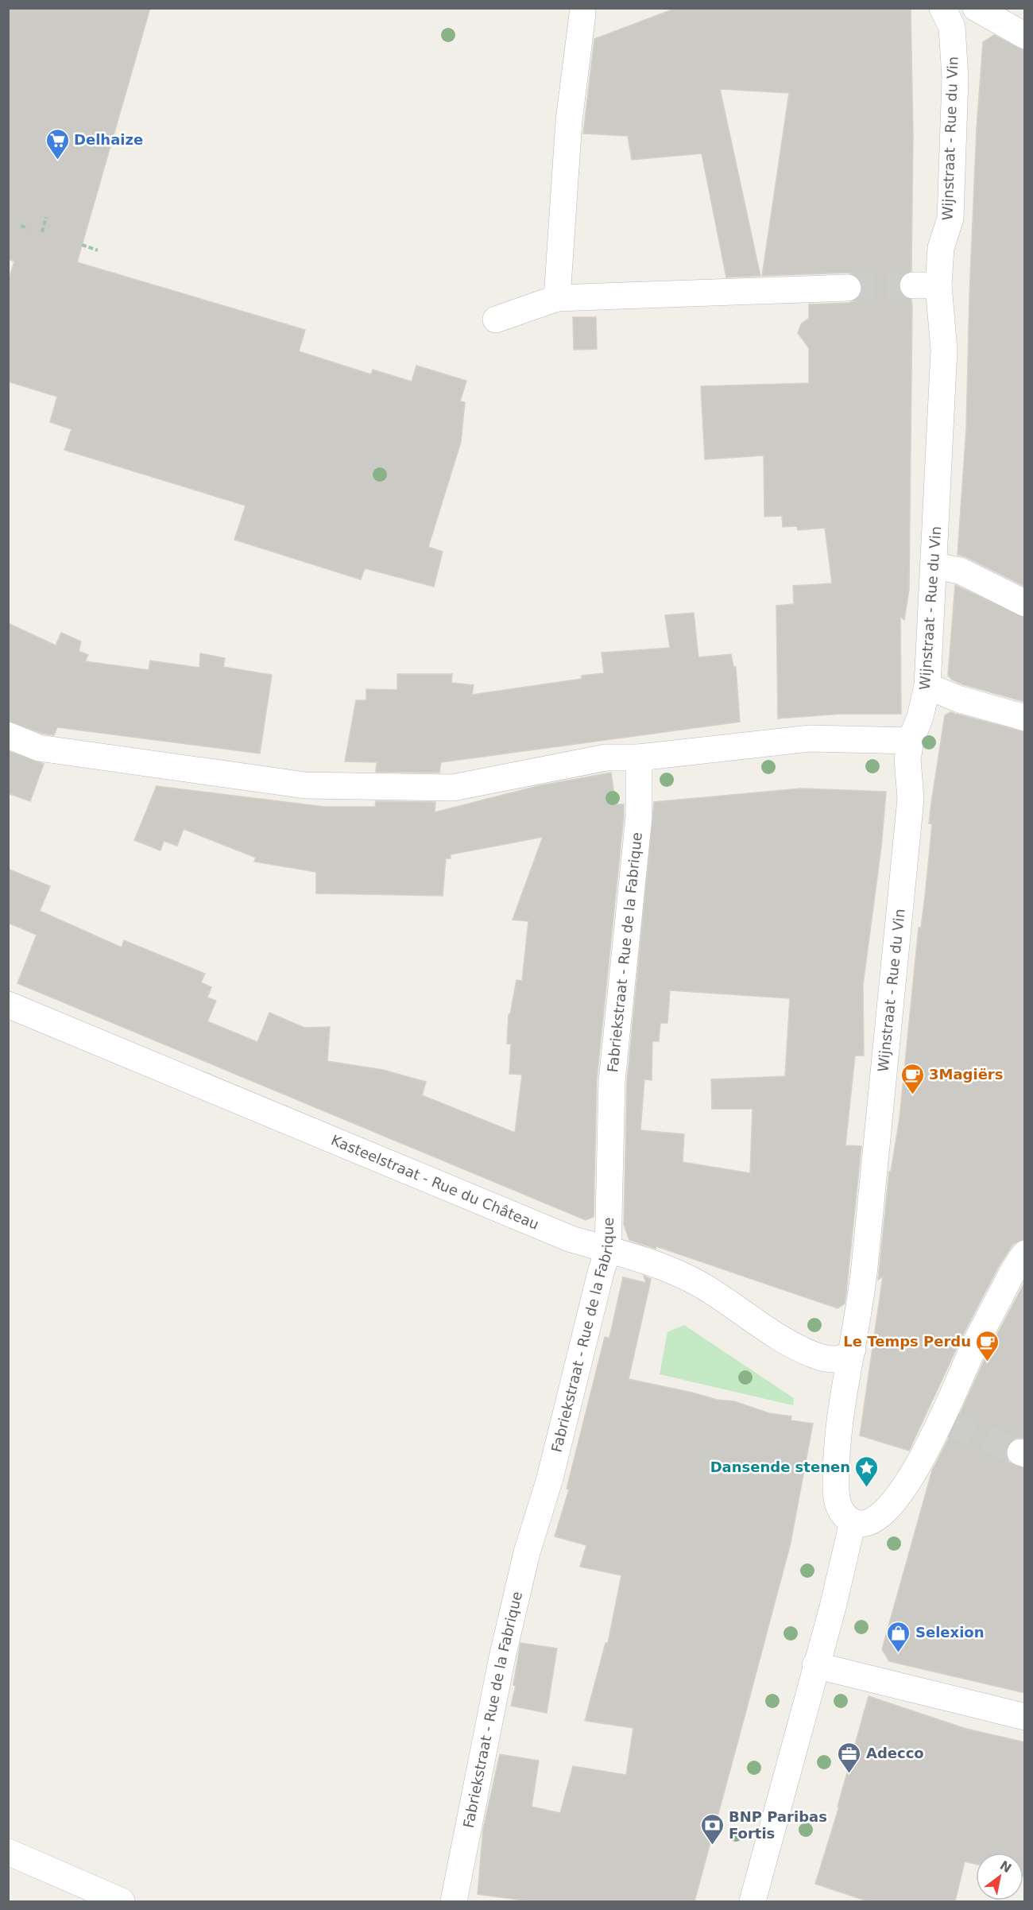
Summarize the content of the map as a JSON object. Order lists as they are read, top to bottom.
{
  "streets": {
    "street": ["Wijnstraat - Rue du Vin", "Fabriekstraat - Rue de la Fabrique", "Kasteelstraat - Rue du Château"]
  },
  "crossings": [
    ["Wijnstraat - Rue du Vin", "Kasteelstraat - Rue du Château"],
    ["Fabriekstraat - Rue de la Fabrique", "Kasteelstraat - Rue du Château"]
  ],
  "places": {
    "supermarket": ["Delhaize"],
    "cafe": ["3Magiërs", "Le Temps Perdu"],
    "place": ["Dansende stenen"],
    "shop": ["Selexion"],
    "office": ["Adecco"],
    "bank": ["BNP Paribas Fortis"]
  },
  "north": "top right"
}
